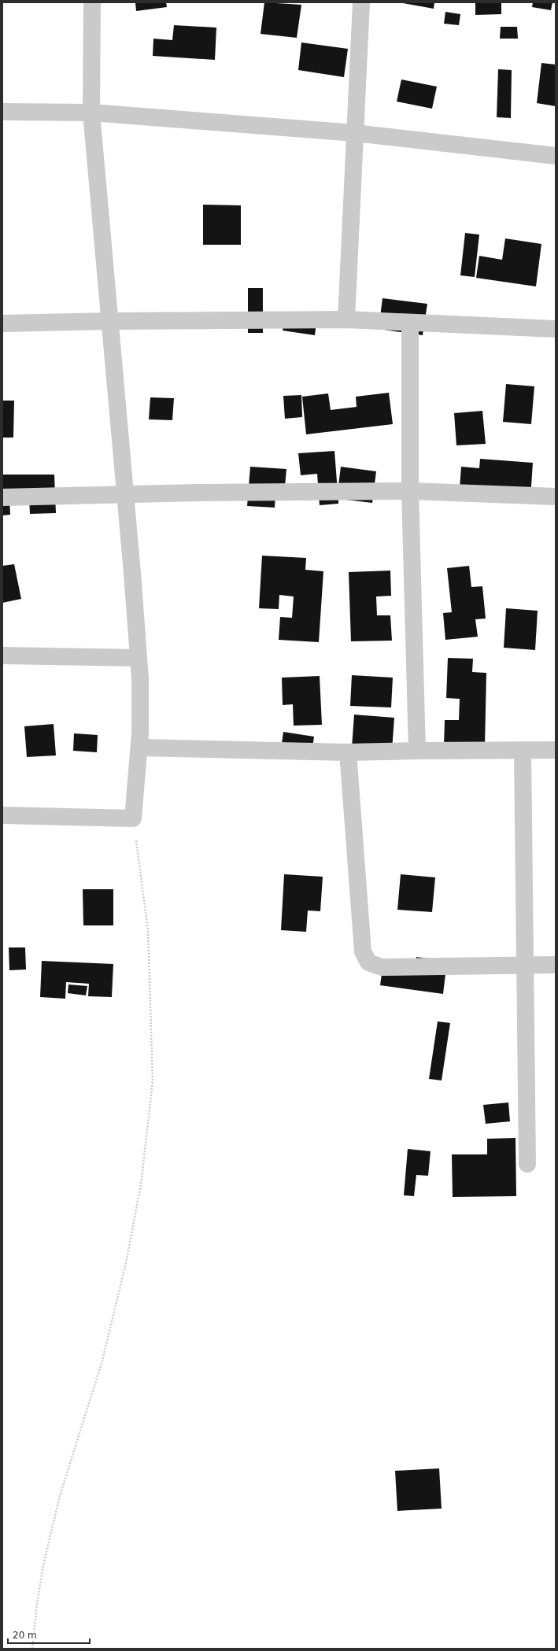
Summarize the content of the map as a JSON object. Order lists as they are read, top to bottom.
{
  "scale_bar": "20 m"
}
